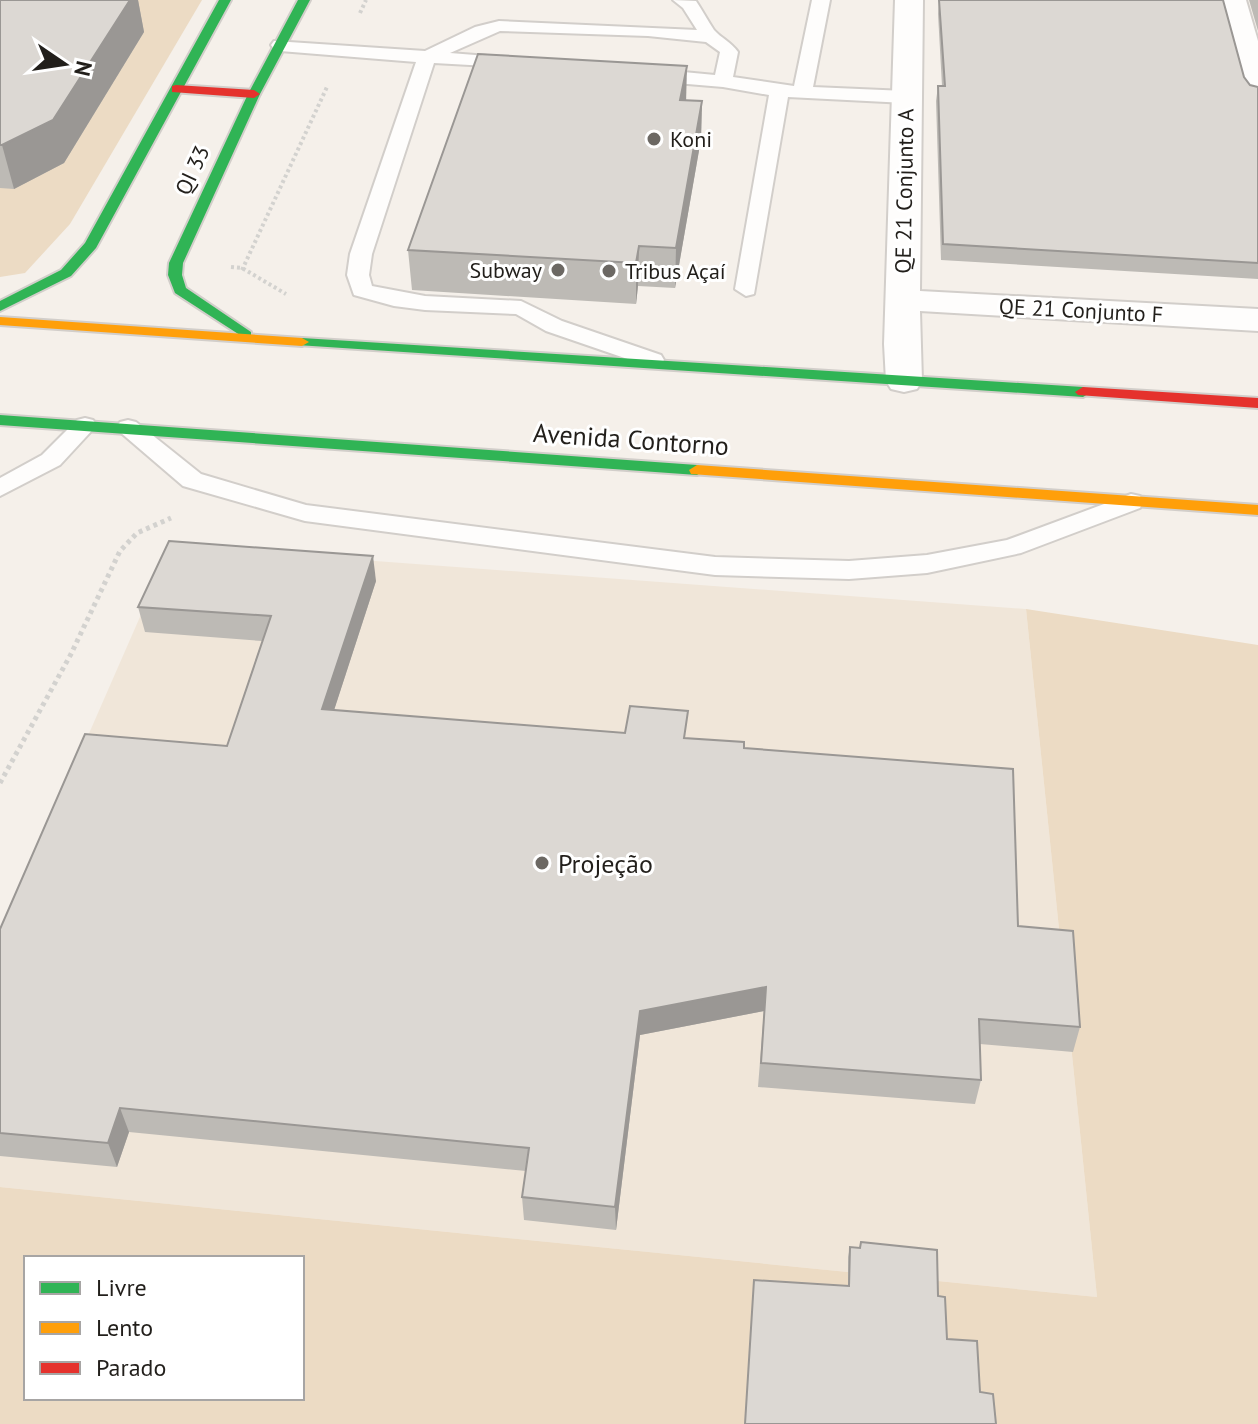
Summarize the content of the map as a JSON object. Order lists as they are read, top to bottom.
{
  "streets": {
    "main road": ["QI 33", "Avenida Contorno"],
    "street": ["QE 21 Conjunto A", "QE 21 Conjunto F"]
  },
  "crossings": [
    ["QE 21 Conjunto A", "QE 21 Conjunto F"]
  ],
  "places": [
    "Koni",
    "Subway",
    "Tribus Açaí",
    "Projeção"
  ],
  "legend": ["Livre", "Lento", "Parado"],
  "north": "right"
}
